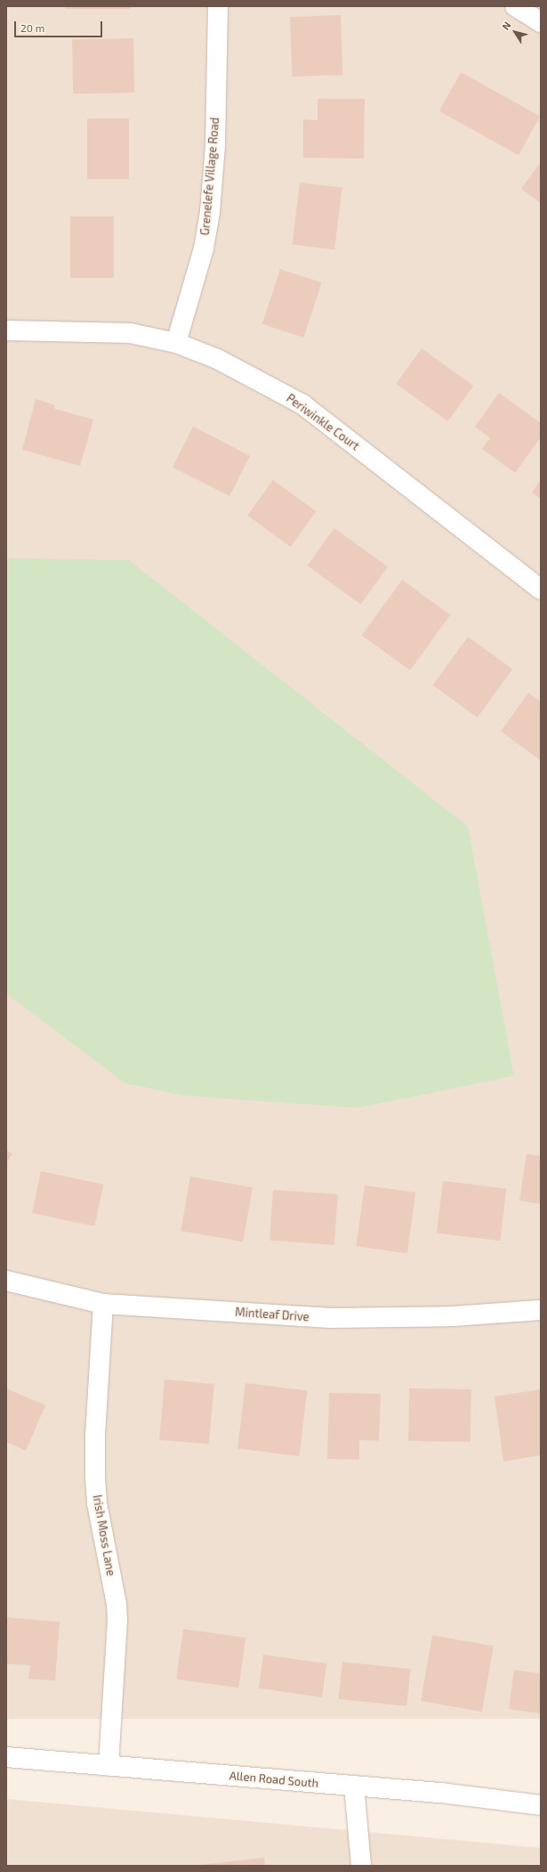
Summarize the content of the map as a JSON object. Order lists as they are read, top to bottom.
{
  "streets": {
    "street": [
      "Grenelefe Village Road",
      "Periwinkle Court",
      "Mintleaf Drive",
      "Irish Moss Lane",
      "Allen Road South"
    ]
  },
  "crossings": [
    ["Grenelefe Village Road", "Periwinkle Court"],
    ["Mintleaf Drive", "Irish Moss Lane"],
    ["Irish Moss Lane", "Allen Road South"]
  ],
  "scale_bar": "20 m",
  "north": "top left"
}
